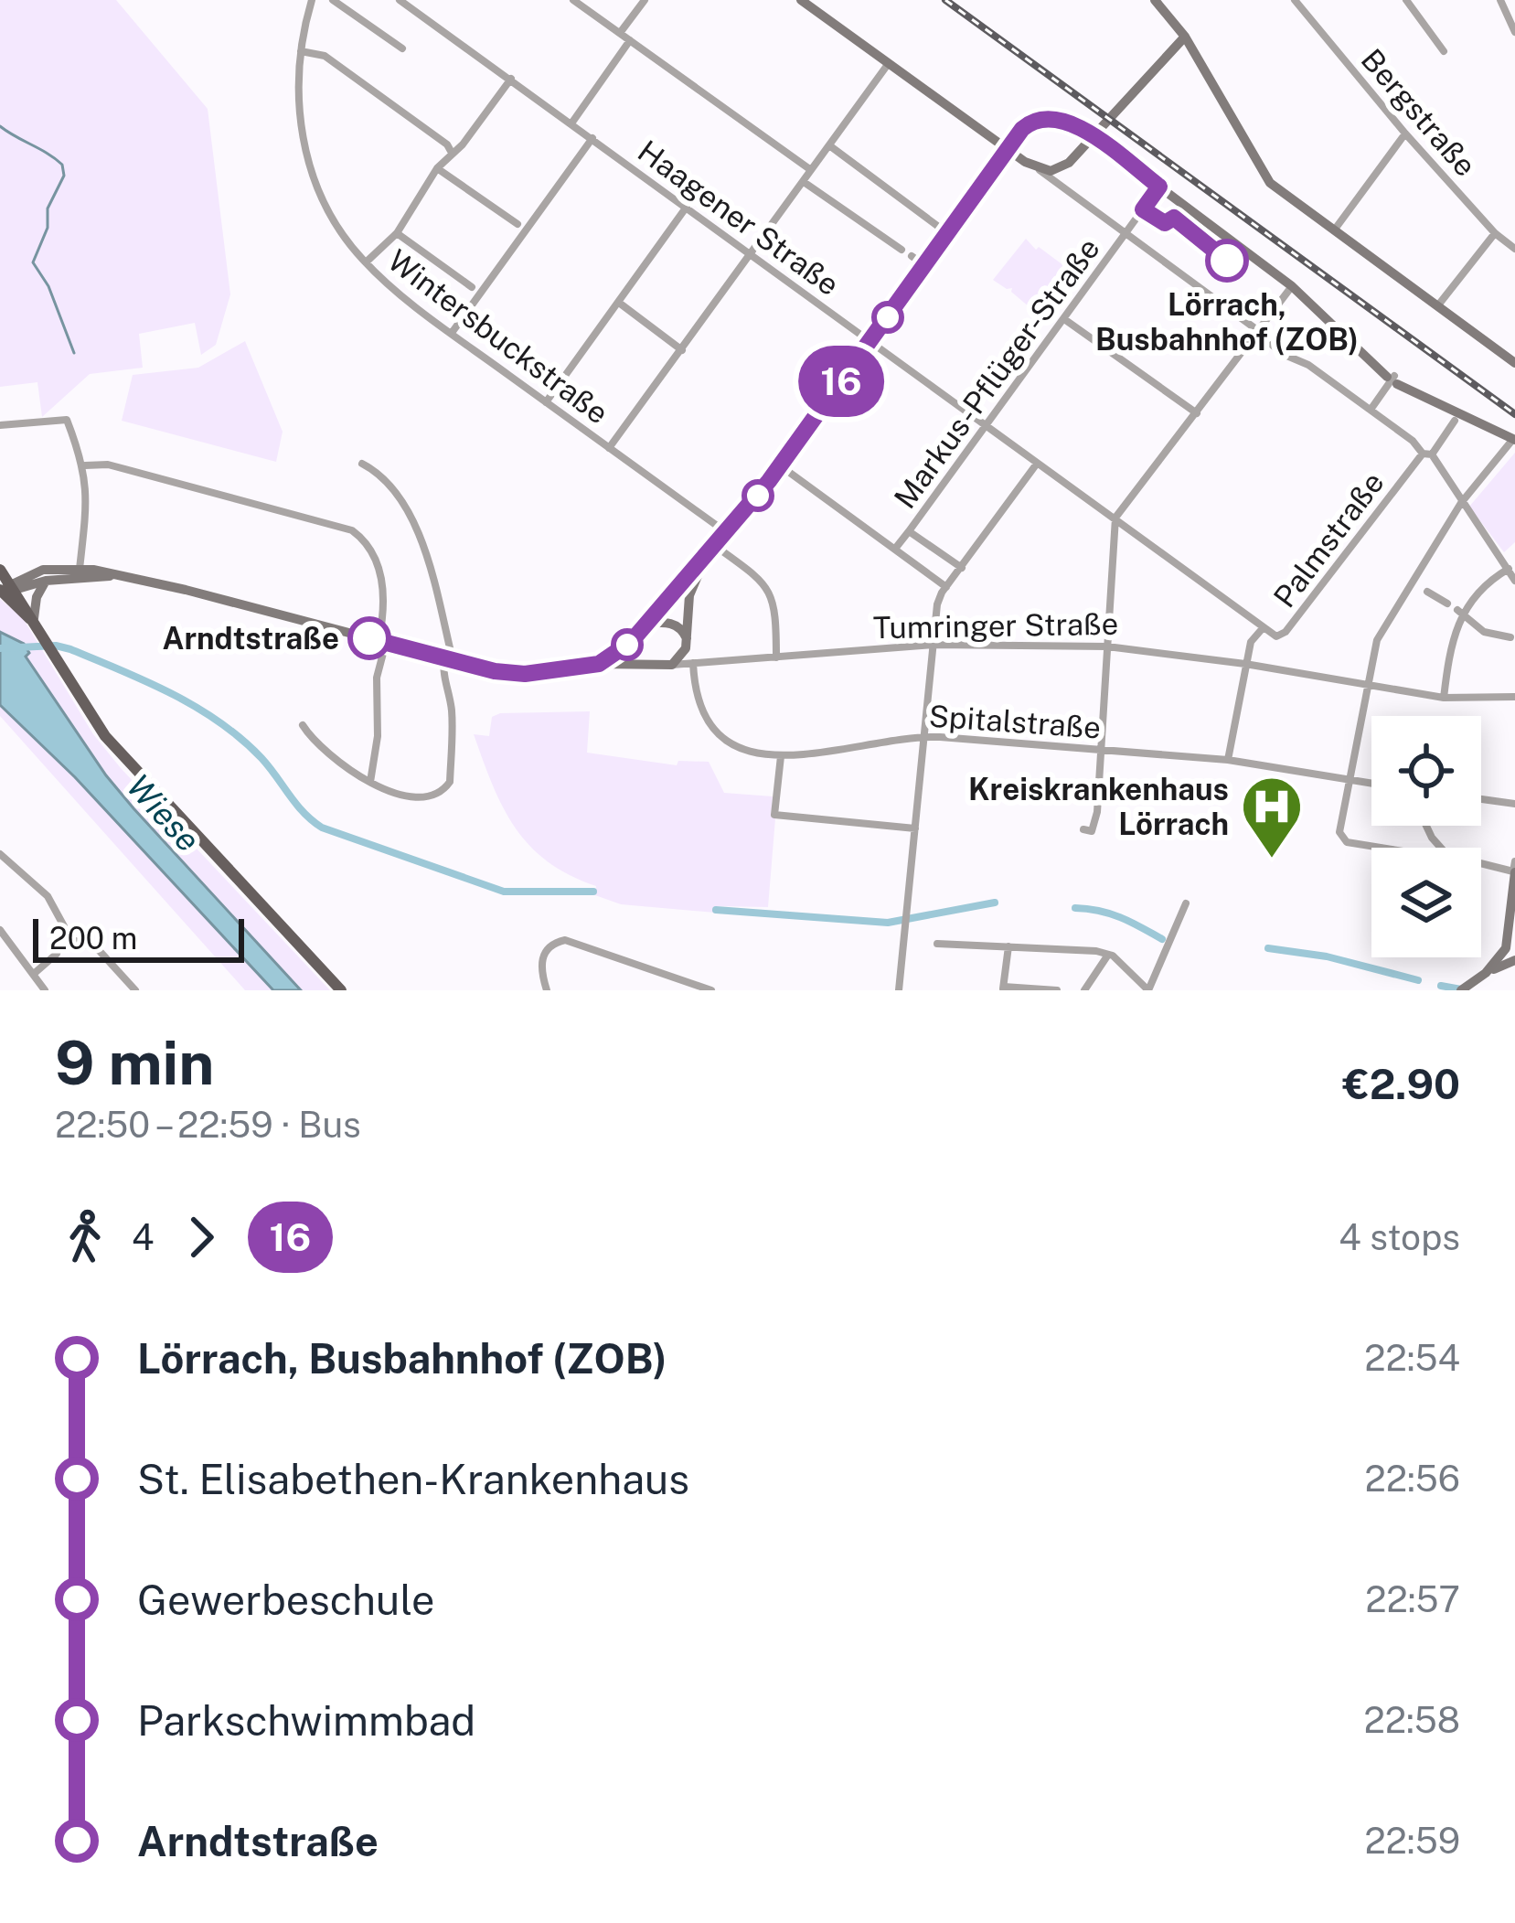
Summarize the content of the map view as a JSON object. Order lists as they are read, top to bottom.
{
  "streets": {
    "main road": ["Tumringer Straße"],
    "street": [
      "Bergstraße",
      "Haagener Straße",
      "Wintersbuckstraße",
      "Markus-Pflüger-Straße",
      "Palmstraße",
      "Spitalstraße"
    ]
  },
  "crossings": [
    ["Haagener Straße", "Markus-Pflüger-Straße"],
    ["Haagener Straße", "Palmstraße"],
    ["Tumringer Straße", "Spitalstraße"]
  ],
  "water": ["Wiese"],
  "places": {
    "other": ["Lörrach, Busbahnhof (ZOB)", "Arndtstraße"],
    "hospital": ["Kreiskrankenhaus Lörrach"]
  },
  "lines": ["bus line 16"],
  "scale_bar": "200 m",
  "page": {
    "on_map": "16",
    "scale": "200 m",
    "heading": ["9 min", "22:50 – 22:59 · Bus", "€2.90"],
    "legs": ["4", "16", "4 stops"],
    "list": [
      {
        "name": "Lörrach, Busbahnhof (ZOB)",
        "value": "22:54"
      },
      {
        "name": "St. Elisabethen-Krankenhaus",
        "value": "22:56"
      },
      {
        "name": "Gewerbeschule",
        "value": "22:57"
      },
      {
        "name": "Parkschwimmbad",
        "value": "22:58"
      },
      {
        "name": "Arndtstraße",
        "value": "22:59"
      }
    ]
  }
}
